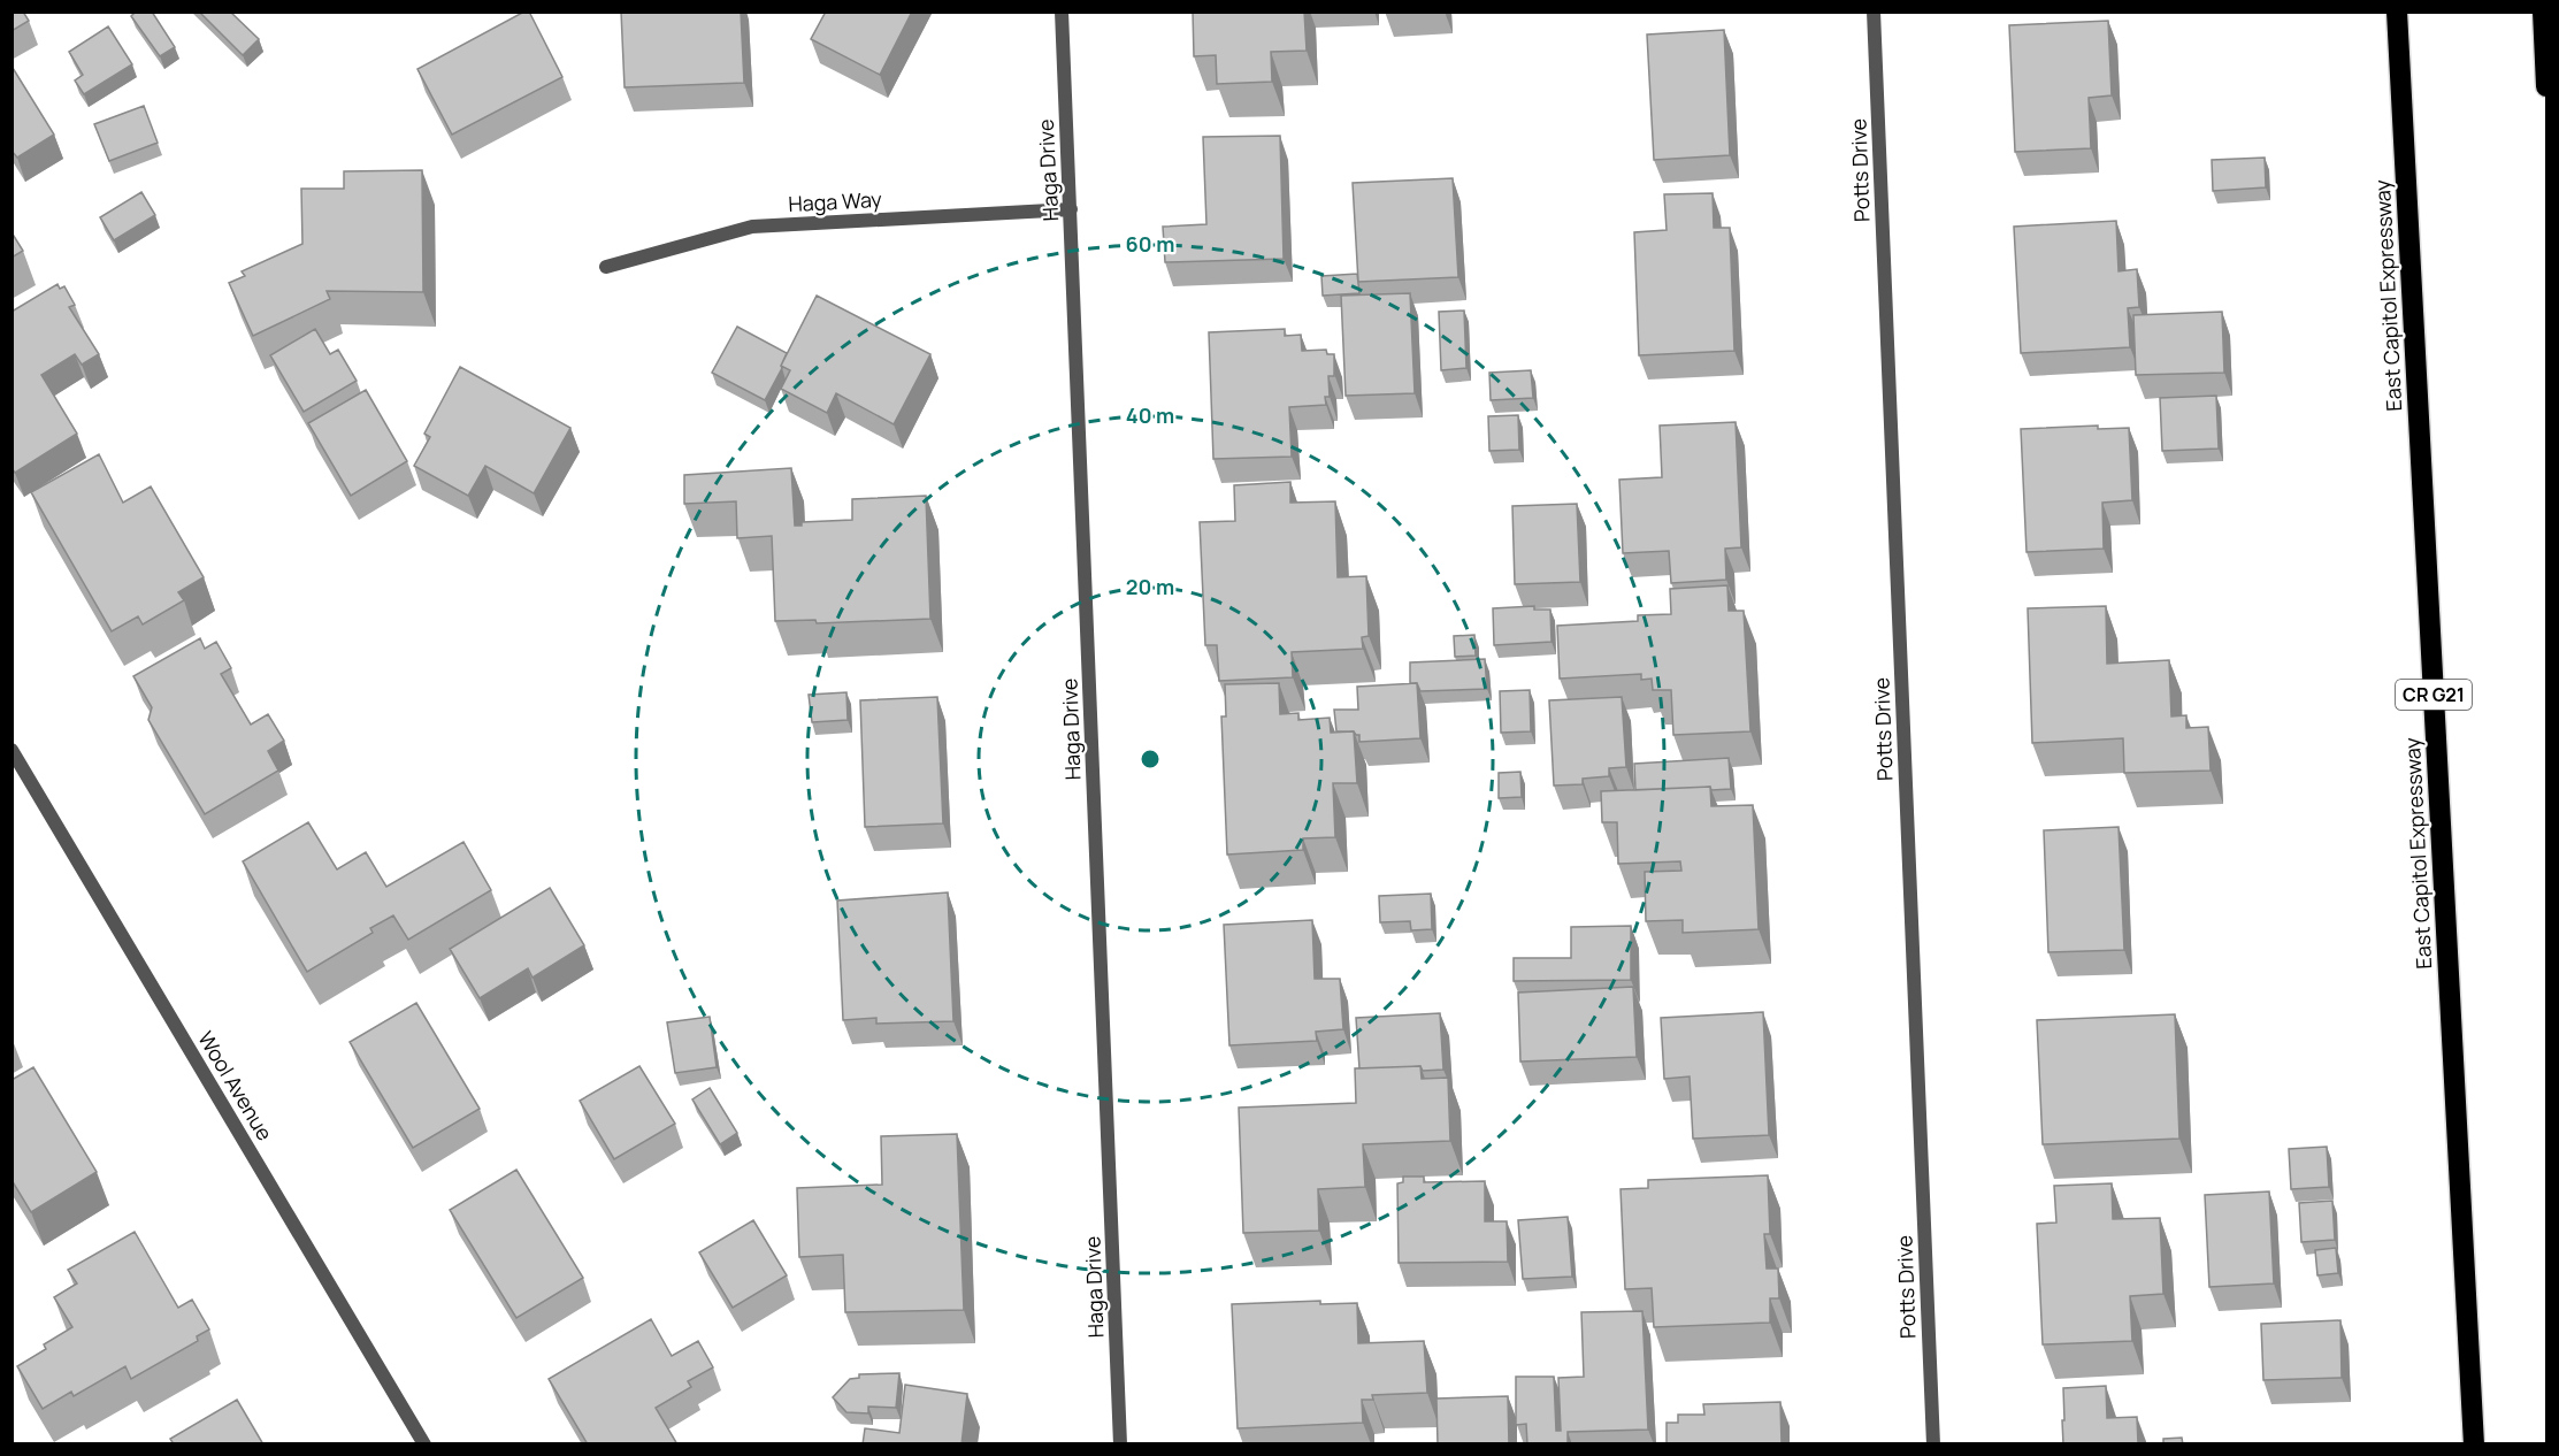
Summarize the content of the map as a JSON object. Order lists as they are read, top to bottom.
{
  "streets": {
    "highway": ["East Capitol Expressway", "CR G21"],
    "street": [
      "Haga Drive",
      "Potts Drive",
      "Haga Way",
      "Wool Avenue"
    ]
  },
  "crossings": [
    ["Haga Drive", "Haga Way"]
  ],
  "rings": ["60 m", "40 m", "20 m"]
}
